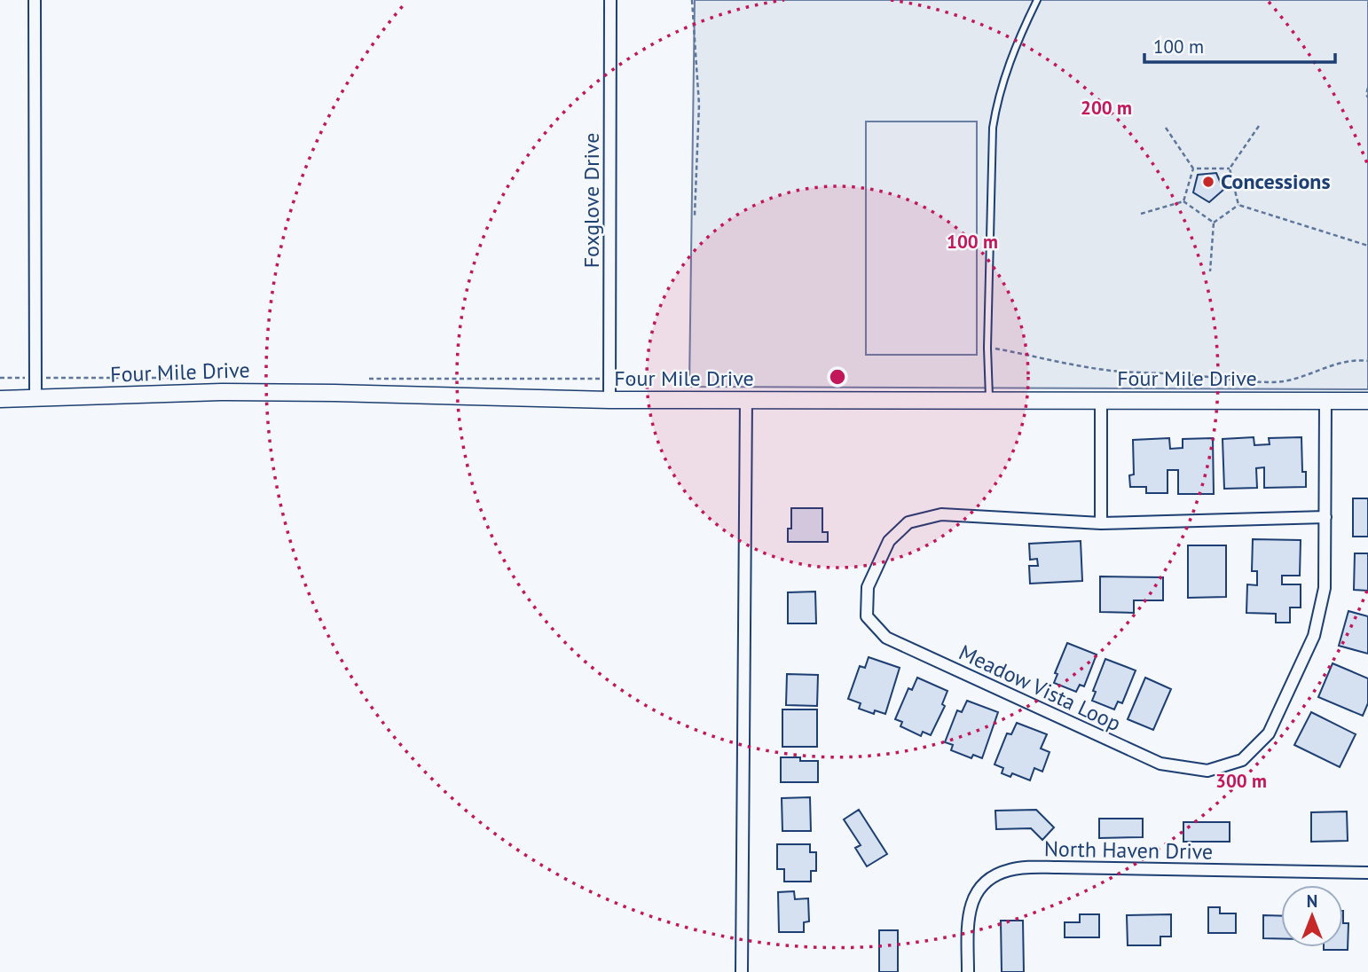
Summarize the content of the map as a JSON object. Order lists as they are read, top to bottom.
{
  "streets": {
    "street": [
      "Foxglove Drive",
      "Four Mile Drive",
      "Meadow Vista Loop",
      "North Haven Drive"
    ]
  },
  "crossings": [
    ["Foxglove Drive", "Four Mile Drive"],
    ["Four Mile Drive", "Meadow Vista Loop"]
  ],
  "places": ["Concessions"],
  "scale_bar": "100 m",
  "north": "top",
  "rings": ["200 m", "100 m", "300 m"]
}
